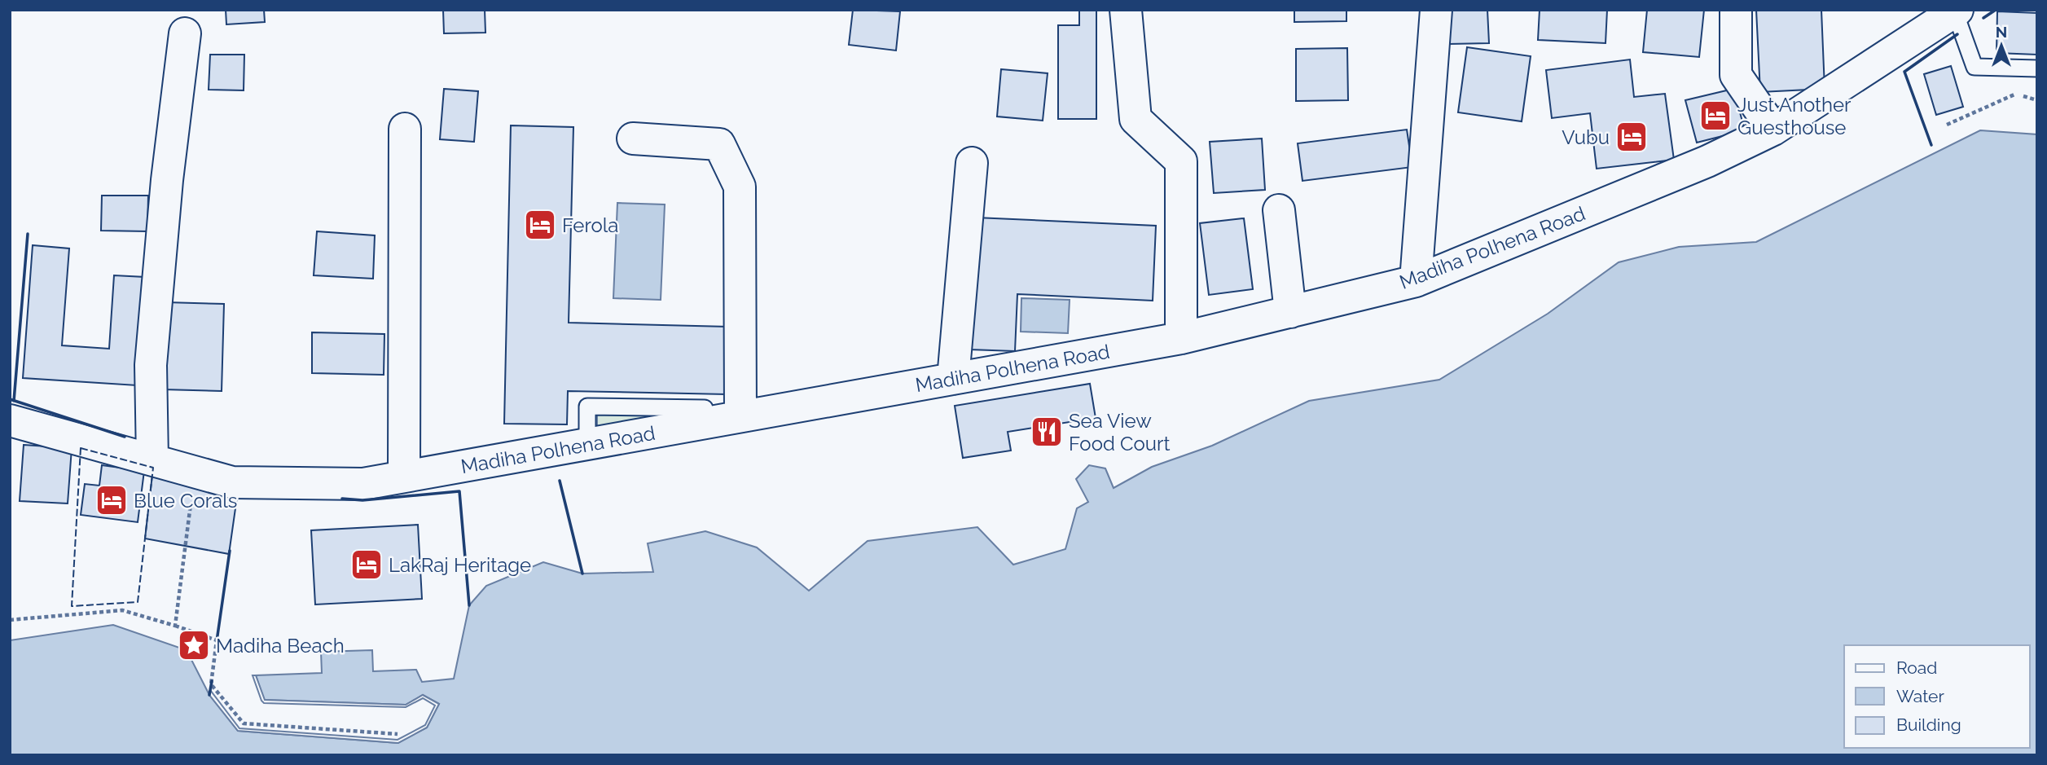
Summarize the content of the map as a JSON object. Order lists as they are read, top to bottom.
{
  "streets": {
    "street": ["Madiha Polhena Road"]
  },
  "places": {
    "hotel": [
      "Just Another Guesthouse",
      "Vubu",
      "Ferola",
      "Blue Corals",
      "LakRaj Heritage"
    ],
    "restaurant": ["Sea View Food Court"],
    "place": ["Madiha Beach"]
  },
  "legend": ["Road", "Water", "Building"],
  "north": "top"
}
